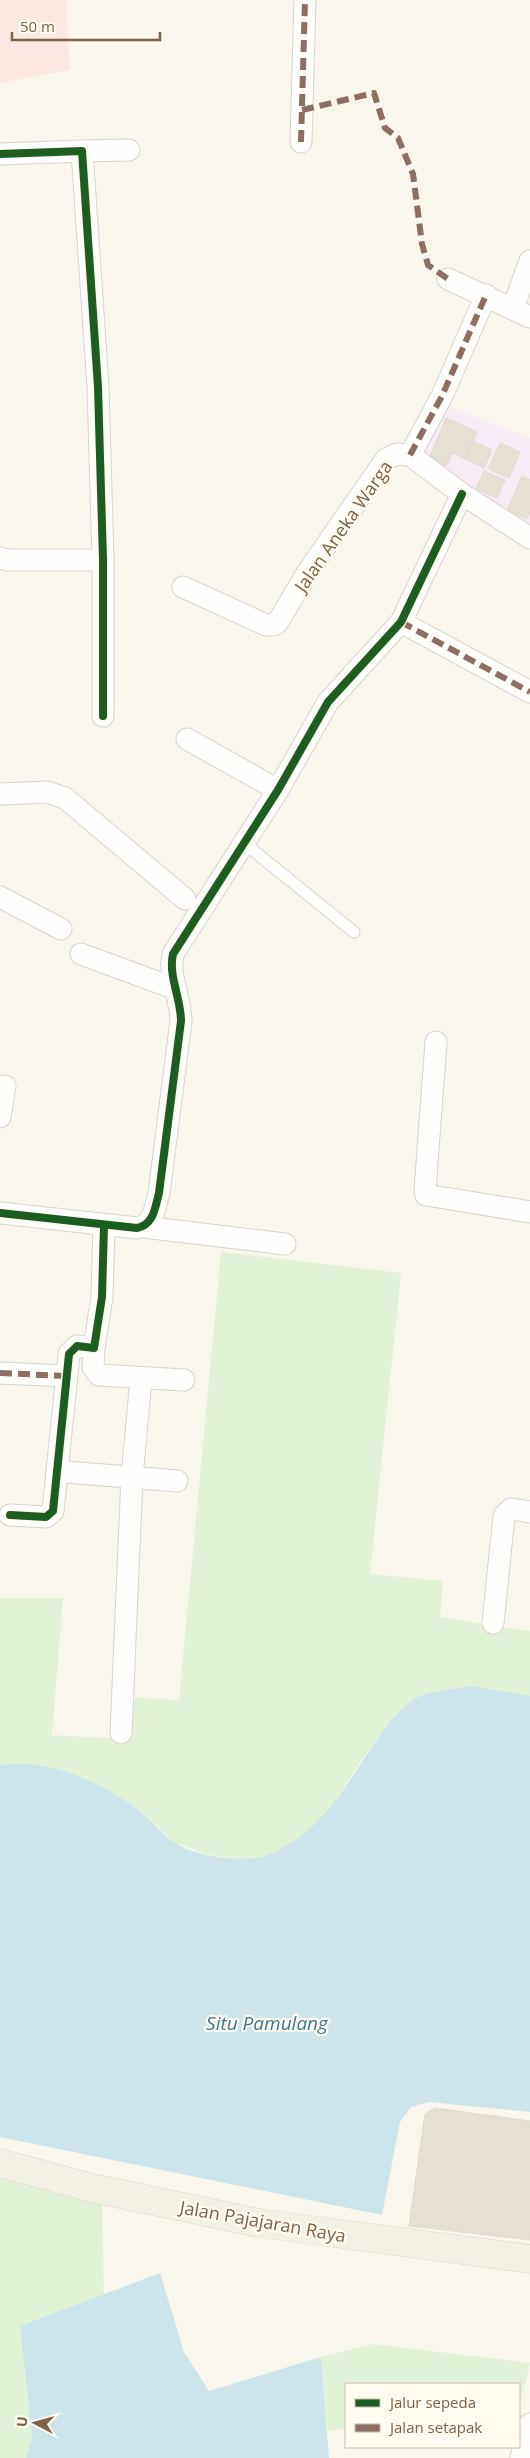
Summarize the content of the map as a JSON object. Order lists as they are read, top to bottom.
{
  "streets": {
    "main road": ["Jalan Pajajaran Raya"],
    "street": ["Jalan Aneka Warga"]
  },
  "water": ["Situ Pamulang"],
  "legend": ["Jalur sepeda", "Jalan setapak"],
  "scale_bar": "50 m",
  "north": "left"
}
